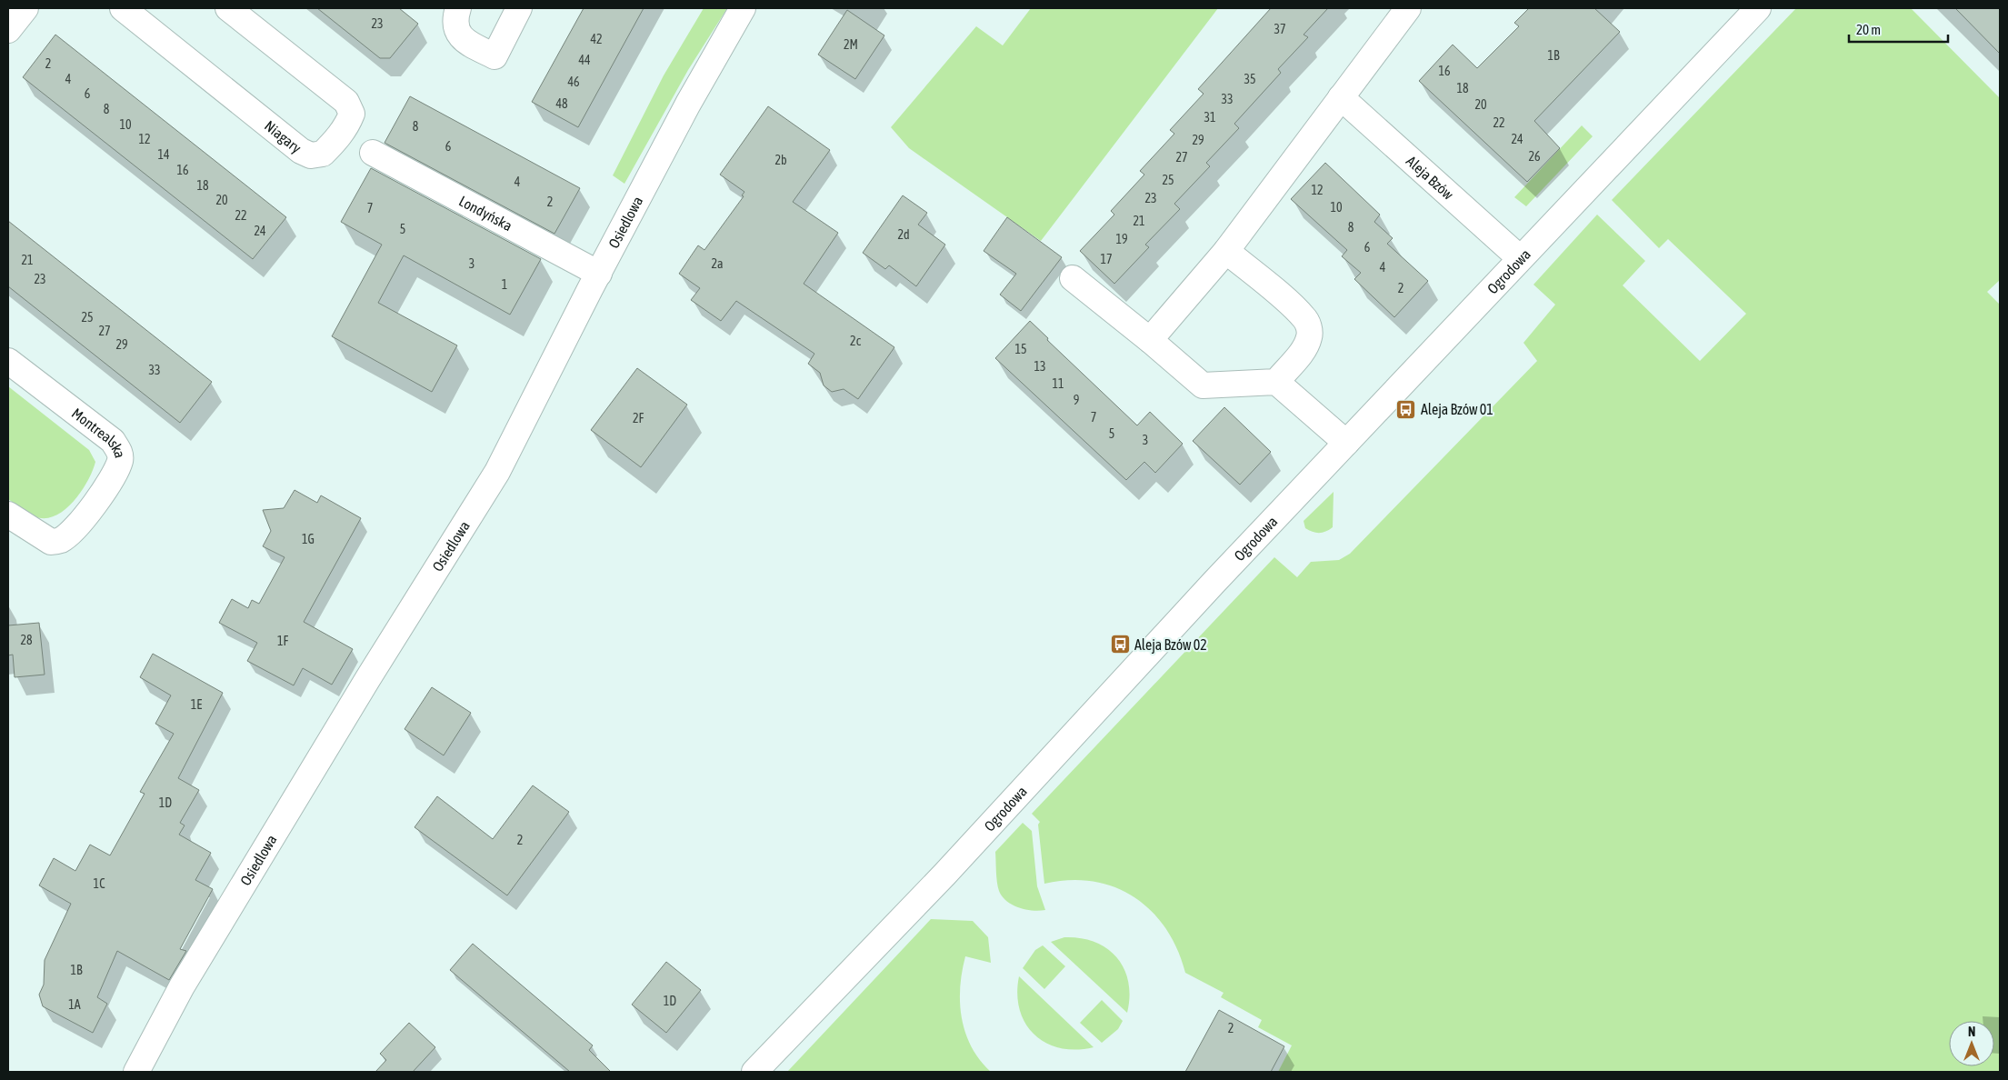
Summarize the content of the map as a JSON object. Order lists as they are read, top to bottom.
{
  "streets": {
    "street": [
      "Niagary",
      "Aleja Bzów",
      "Londyńska",
      "Osiedlowa",
      "Ogrodowa",
      "Montrealska"
    ]
  },
  "crossings": [
    ["Aleja Bzów", "Ogrodowa"],
    ["Londyńska", "Osiedlowa"]
  ],
  "places": {
    "bus stop": ["Aleja Bzów 01", "Aleja Bzów 02"]
  },
  "house_numbers": [
    "23",
    "37",
    "42",
    "2M",
    "1B",
    "44",
    "2",
    "16",
    "4",
    "35",
    "46",
    "18",
    "6",
    "33",
    "48",
    "20",
    "8",
    "31",
    "22",
    "10",
    "8",
    "12",
    "24",
    "29",
    "6",
    "14",
    "26",
    "27",
    "2b",
    "16",
    "25",
    "4",
    "18",
    "12",
    "23",
    "20",
    "2",
    "10",
    "7",
    "22",
    "21",
    "8",
    "5",
    "24",
    "2d",
    "19",
    "6",
    "17",
    "21",
    "3",
    "2a",
    "4",
    "23",
    "1",
    "2",
    "25",
    "27",
    "2c",
    "29",
    "15",
    "13",
    "33",
    "11",
    "9",
    "7",
    "2F",
    "5",
    "3",
    "1G",
    "28",
    "1F",
    "1E",
    "1D",
    "2",
    "1C",
    "1B",
    "1D",
    "1A",
    "2"
  ],
  "scale_bar": "20 m",
  "north": "top"
}
